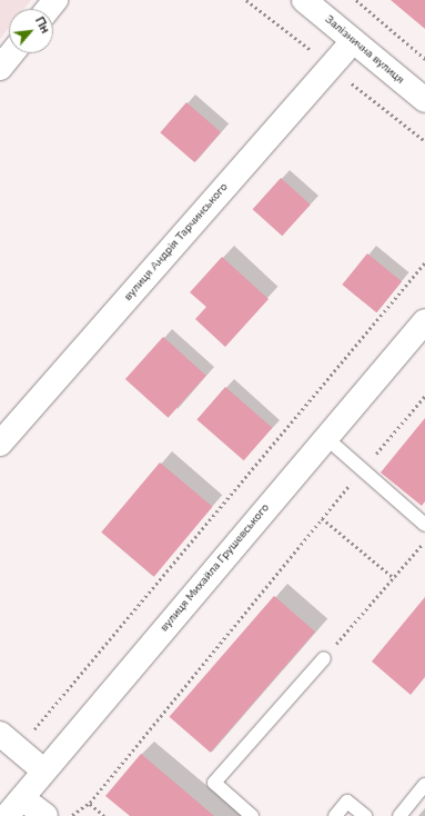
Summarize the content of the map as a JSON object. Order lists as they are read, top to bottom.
{
  "streets": {
    "street": ["Залізнична вулиця", "вулиця Андрія Тарчинського", "вулиця Михайла Грушевського"]
  },
  "crossings": [
    ["Залізнична вулиця", "вулиця Андрія Тарчинського"]
  ],
  "north": "top right"
}
